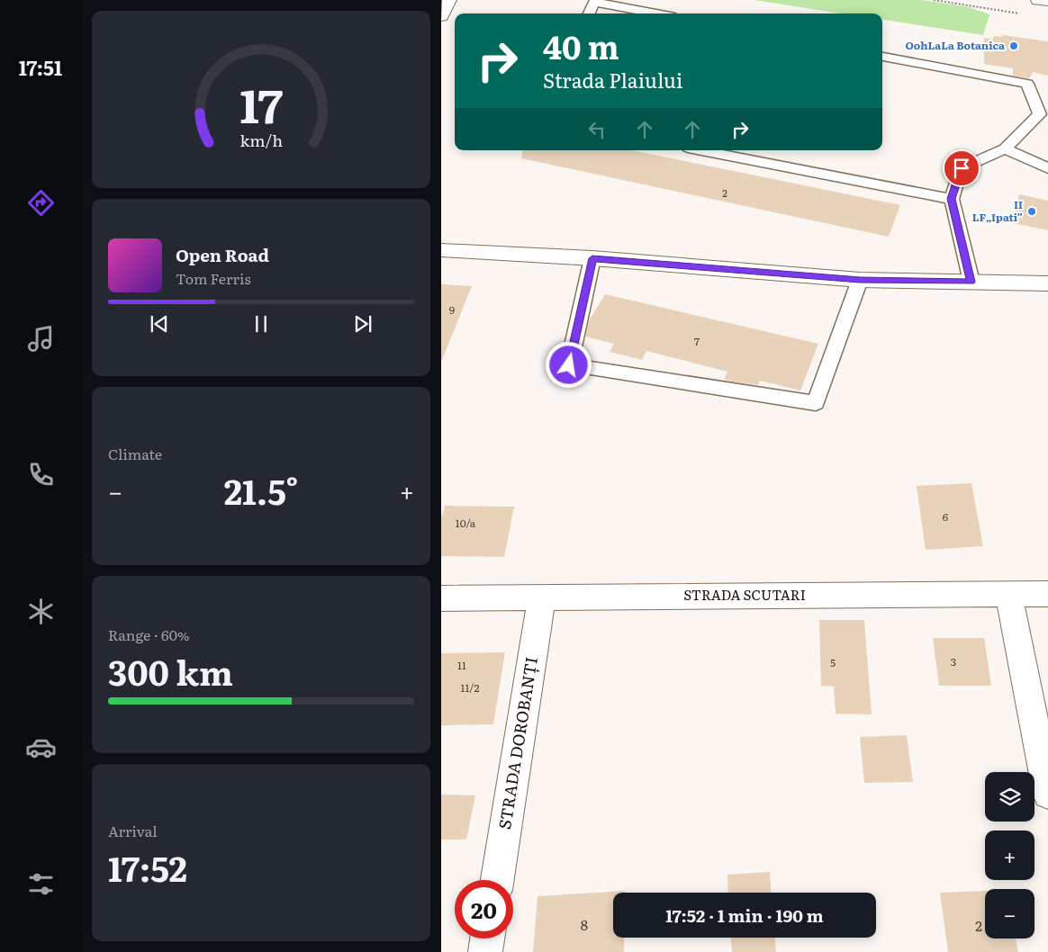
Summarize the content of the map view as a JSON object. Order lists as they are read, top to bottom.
{
  "streets": {
    "street": ["STRADA SCUTARI", "STRADA DOROBANȚI"]
  },
  "crossings": [
    ["STRADA SCUTARI", "STRADA DOROBANȚI"]
  ],
  "places": ["OohLaLa Botanica", "II LF„Ipati”"],
  "house_numbers": [
    "2",
    "9",
    "7",
    "6",
    "10/a",
    "3",
    "5",
    "11",
    "11/2",
    "8",
    "2"
  ],
  "page": {
    "tabs": "17:51",
    "turn": ["40 m", "Strada Plaiului"],
    "song": ["Open Road", "Tom Ferris"],
    "tile": [
      "Climate",
      ["Range · 60%", "300 km"],
      ["Arrival", "17:52"]
    ],
    "heat": ["−", "21.5°", "+"],
    "map_buttons": ["+", "−"],
    "limit": "20",
    "trip": "17:52 · 1 min · 190 m",
    "gauge": ["17", "km/h"]
  }
}
